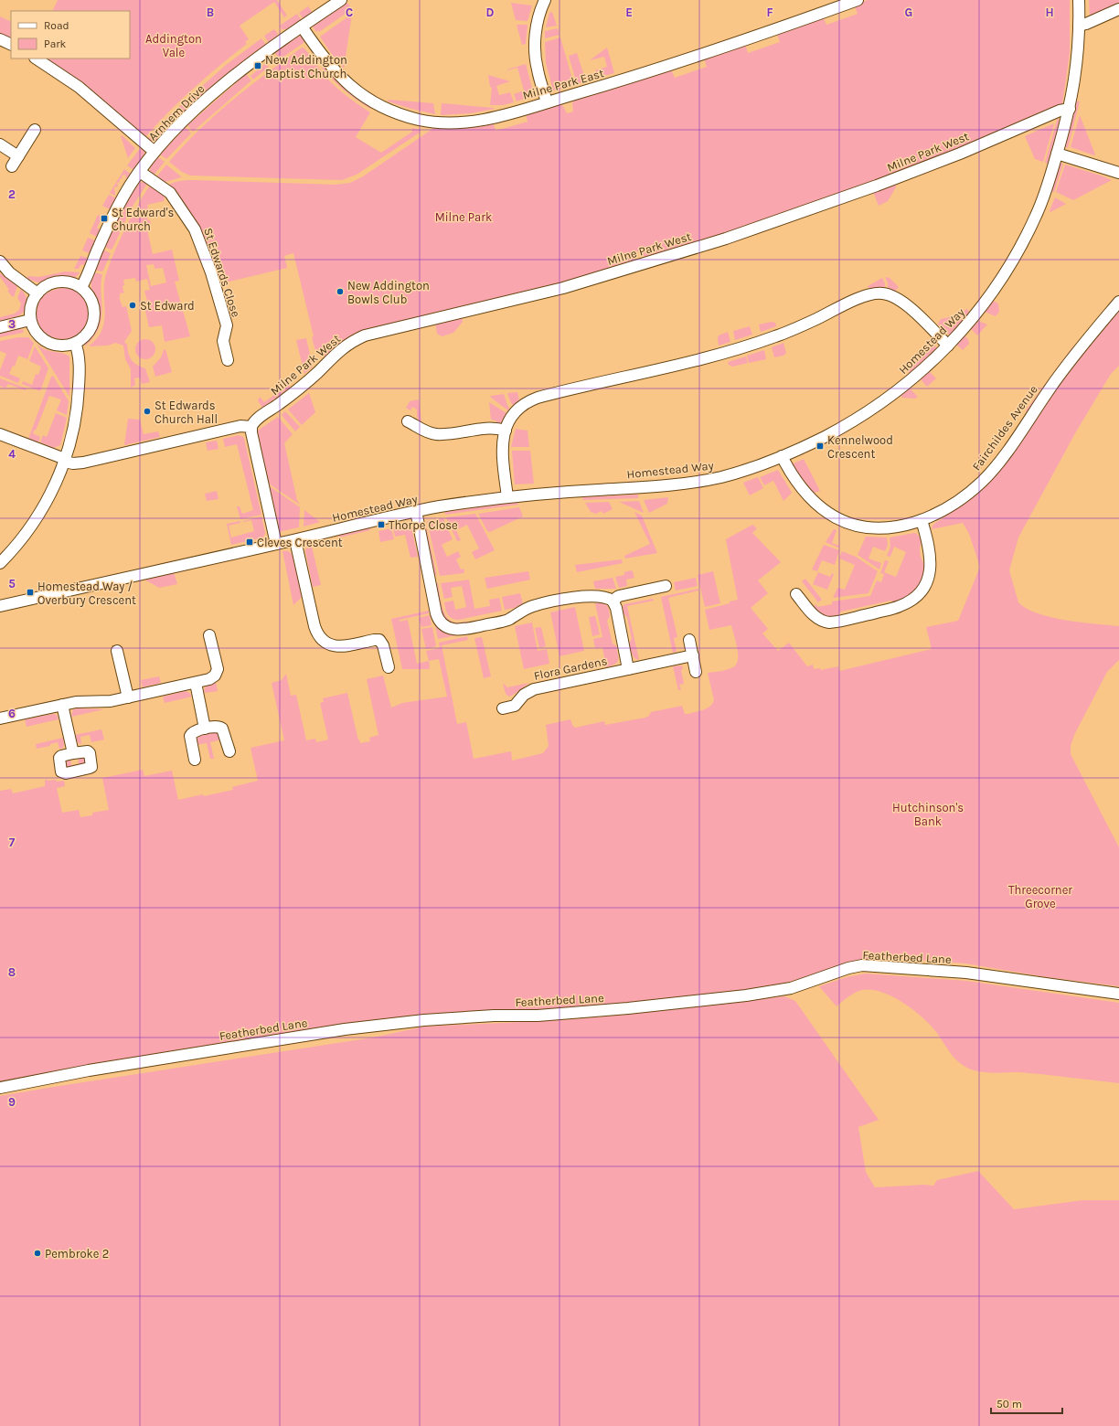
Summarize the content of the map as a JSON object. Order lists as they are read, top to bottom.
{
  "streets": {
    "street": [
      "Milne Park East",
      "Arnhem Drive",
      "Milne Park West",
      "St Edwards Close",
      "Homestead Way",
      "Fairchildes Avenue",
      "Flora Gardens",
      "Featherbed Lane"
    ]
  },
  "crossings": [
    ["Milne Park East", "Arnhem Drive"],
    ["Arnhem Drive", "St Edwards Close"],
    ["Milne Park West", "Homestead Way"],
    ["Homestead Way", "Fairchildes Avenue"]
  ],
  "parks": [
    "Addington Vale",
    "Milne Park",
    "Hutchinson's Bank",
    "Threecorner Grove"
  ],
  "places": {
    "transit": [
      "New Addington Baptist Church",
      "St Edward's Church",
      "Kennelwood Crescent",
      "Thorpe Close",
      "Cleves Crescent",
      "Homestead Way / Overbury Crescent"
    ],
    "other": [
      "New Addington Bowls Club",
      "St Edward",
      "St Edwards Church Hall",
      "Pembroke 2"
    ]
  },
  "legend": ["Road", "Park"],
  "scale_bar": "50 m",
  "grid": {
    "columns": [
      "B",
      "C",
      "D",
      "E",
      "F",
      "G",
      "H"
    ],
    "rows": [
      "2",
      "3",
      "4",
      "5",
      "6",
      "7",
      "8",
      "9"
    ]
  }
}
